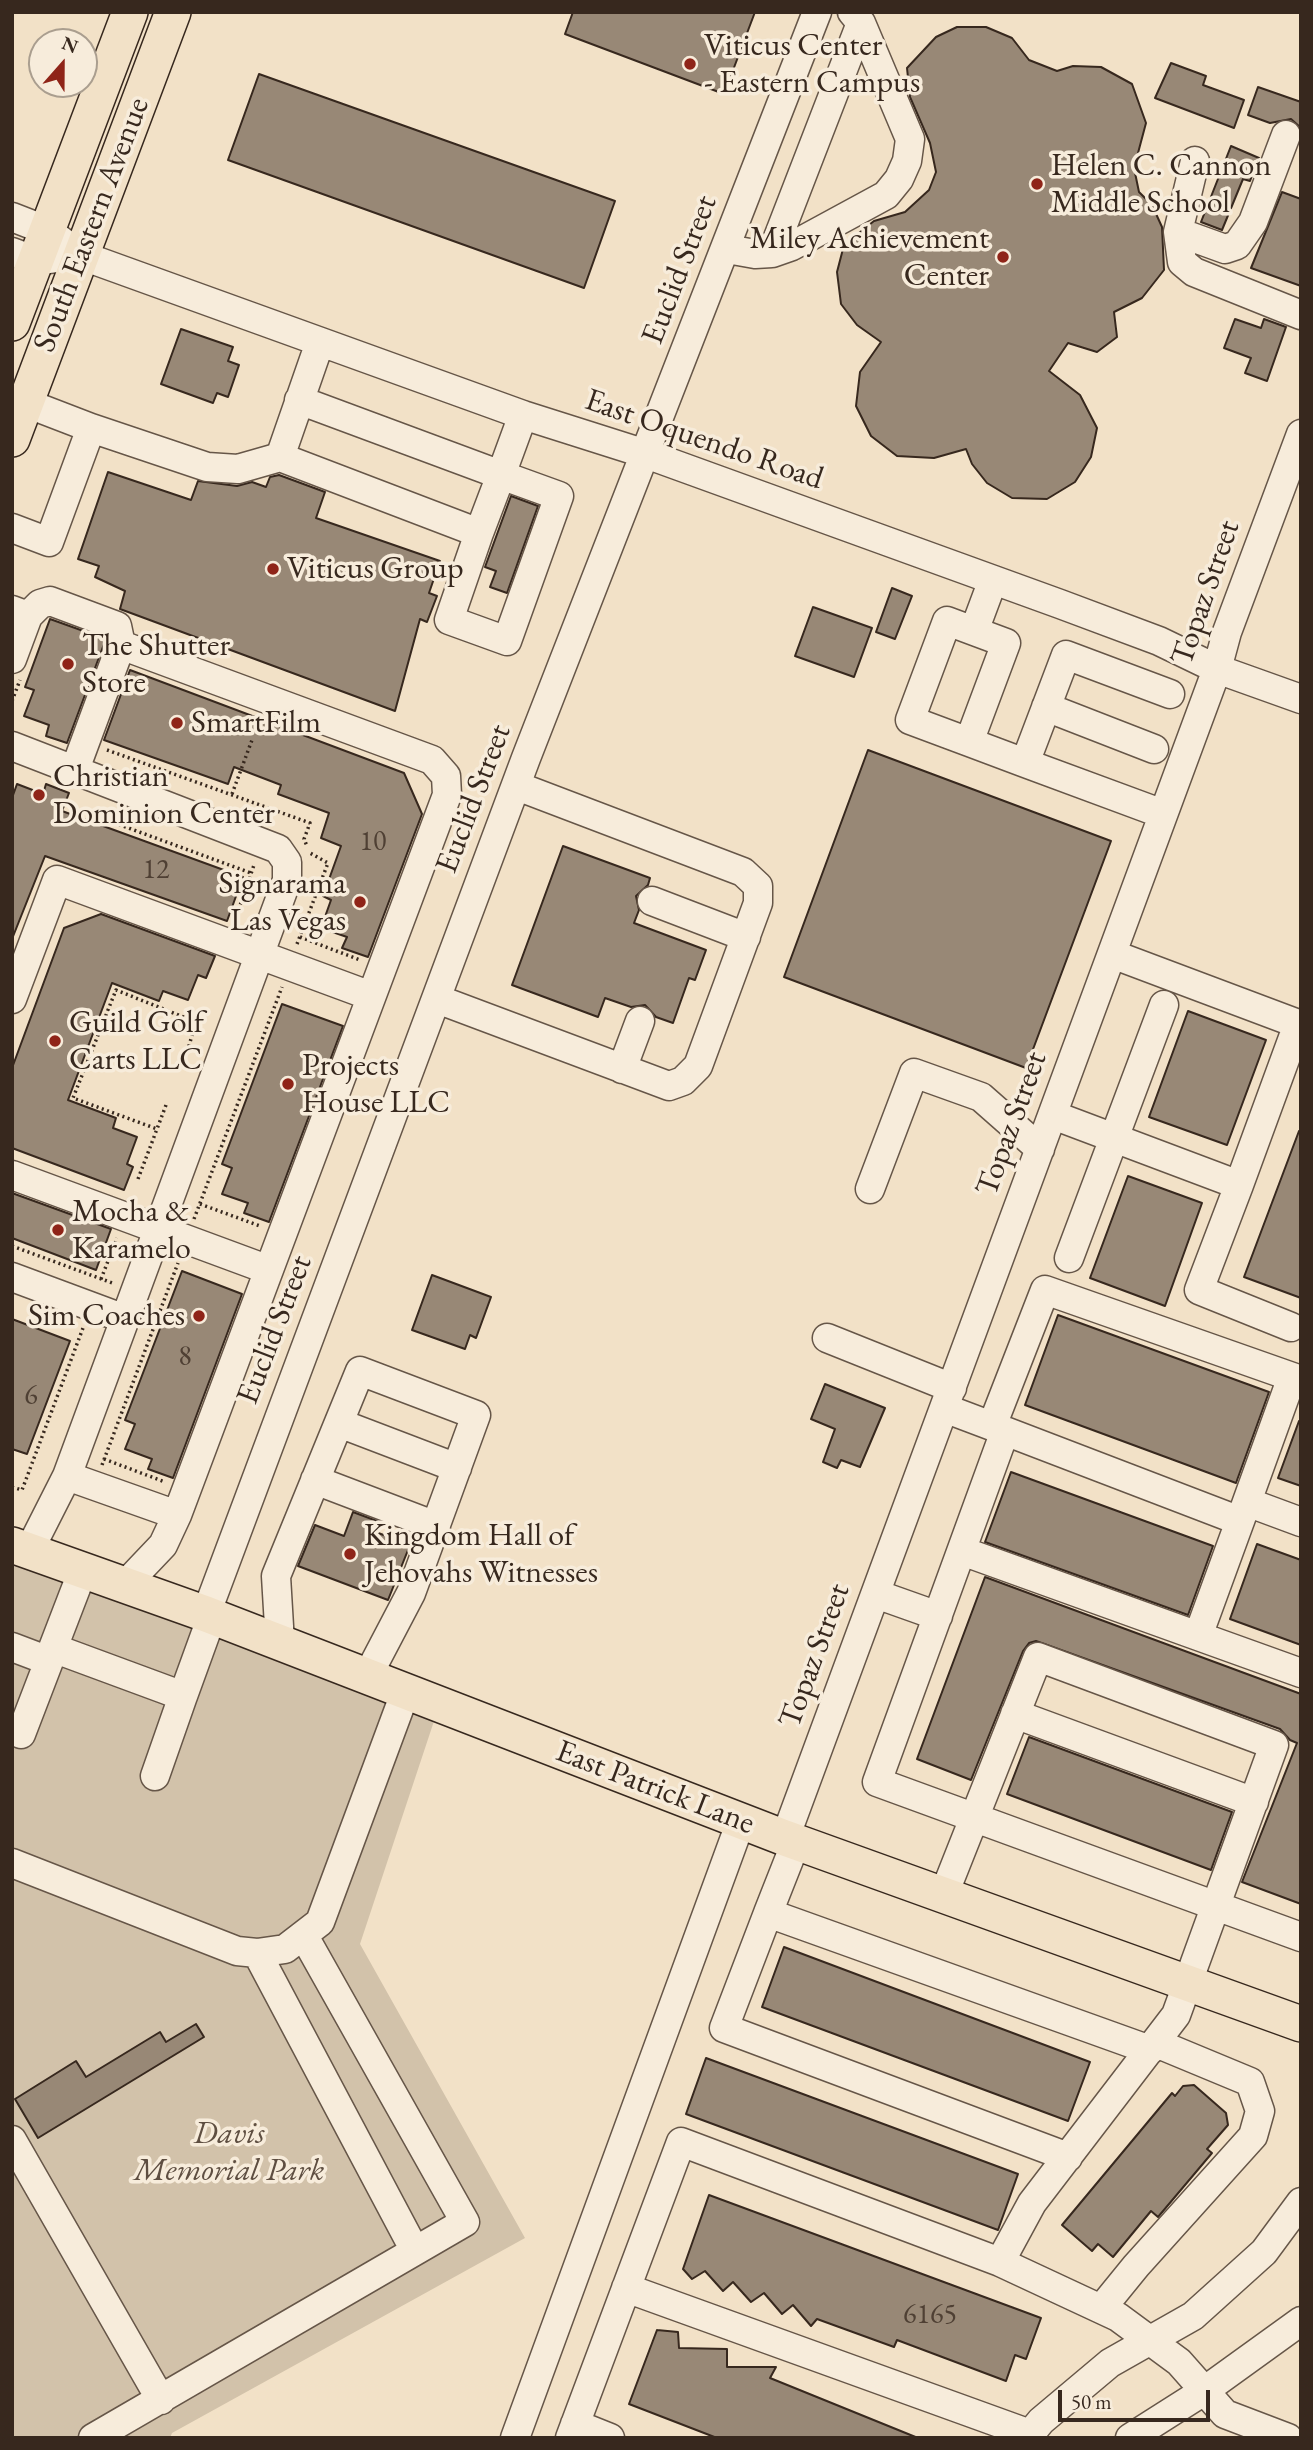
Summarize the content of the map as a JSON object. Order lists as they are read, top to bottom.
{
  "streets": {
    "main road": ["South Eastern Avenue", "East Patrick Lane"],
    "street": ["Euclid Street", "East Oquendo Road", "Topaz Street"]
  },
  "crossings": [
    ["South Eastern Avenue", "East Oquendo Road"],
    ["Euclid Street", "East Oquendo Road"],
    ["Euclid Street", "East Patrick Lane"],
    ["East Oquendo Road", "Topaz Street"],
    ["Topaz Street", "East Patrick Lane"]
  ],
  "parks": ["Davis Memorial Park"],
  "places": [
    "Viticus Center - Eastern Campus",
    "Helen C. Cannon Middle School",
    "Miley Achievement Center",
    "Viticus Group",
    "The Shutter Store",
    "SmartFilm",
    "Christian Dominion Center",
    "Signarama Las Vegas",
    "Guild Golf Carts LLC",
    "Projects House LLC",
    "Mocha & Karamelo",
    "Sim Coaches",
    "Kingdom Hall of Jehovahs Witnesses"
  ],
  "house_numbers": [
    "10",
    "12",
    "8",
    "6",
    "6165"
  ],
  "scale_bar": "50 m",
  "north": "top"
}
